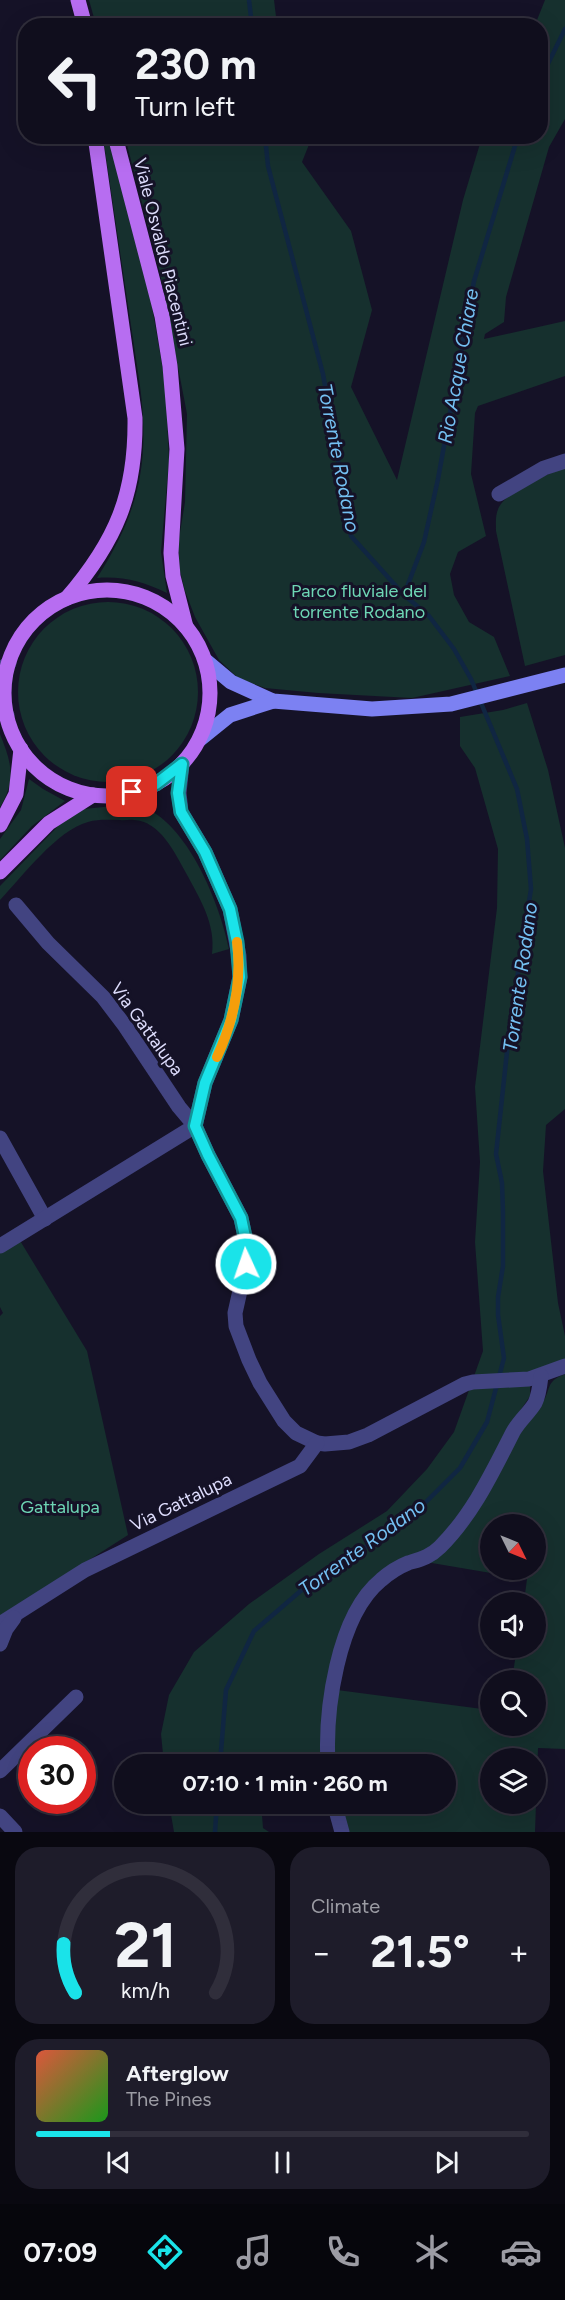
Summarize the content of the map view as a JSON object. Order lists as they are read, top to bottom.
{
  "streets": {
    "main road": ["Viale Osvaldo Piacentini"],
    "street": ["Via Gattalupa"]
  },
  "crossings": [
    ["Viale Osvaldo Piacentini", "Via Gattalupa"]
  ],
  "water": ["Rio Acque Chiare", "Torrente Rodano"],
  "parks": ["Parco fluviale del torrente Rodano", "Gattalupa"],
  "north": "bottom right",
  "page": {
    "turn": ["230 m", "Turn left"],
    "limit": "30",
    "trip": "07:10 · 1 min · 260 m",
    "tile": "Climate",
    "heat": ["−", "21.5°", "+"],
    "song": ["Afterglow", "The Pines"],
    "tabs": "07:09",
    "gauge": ["21", "km/h"]
  }
}
